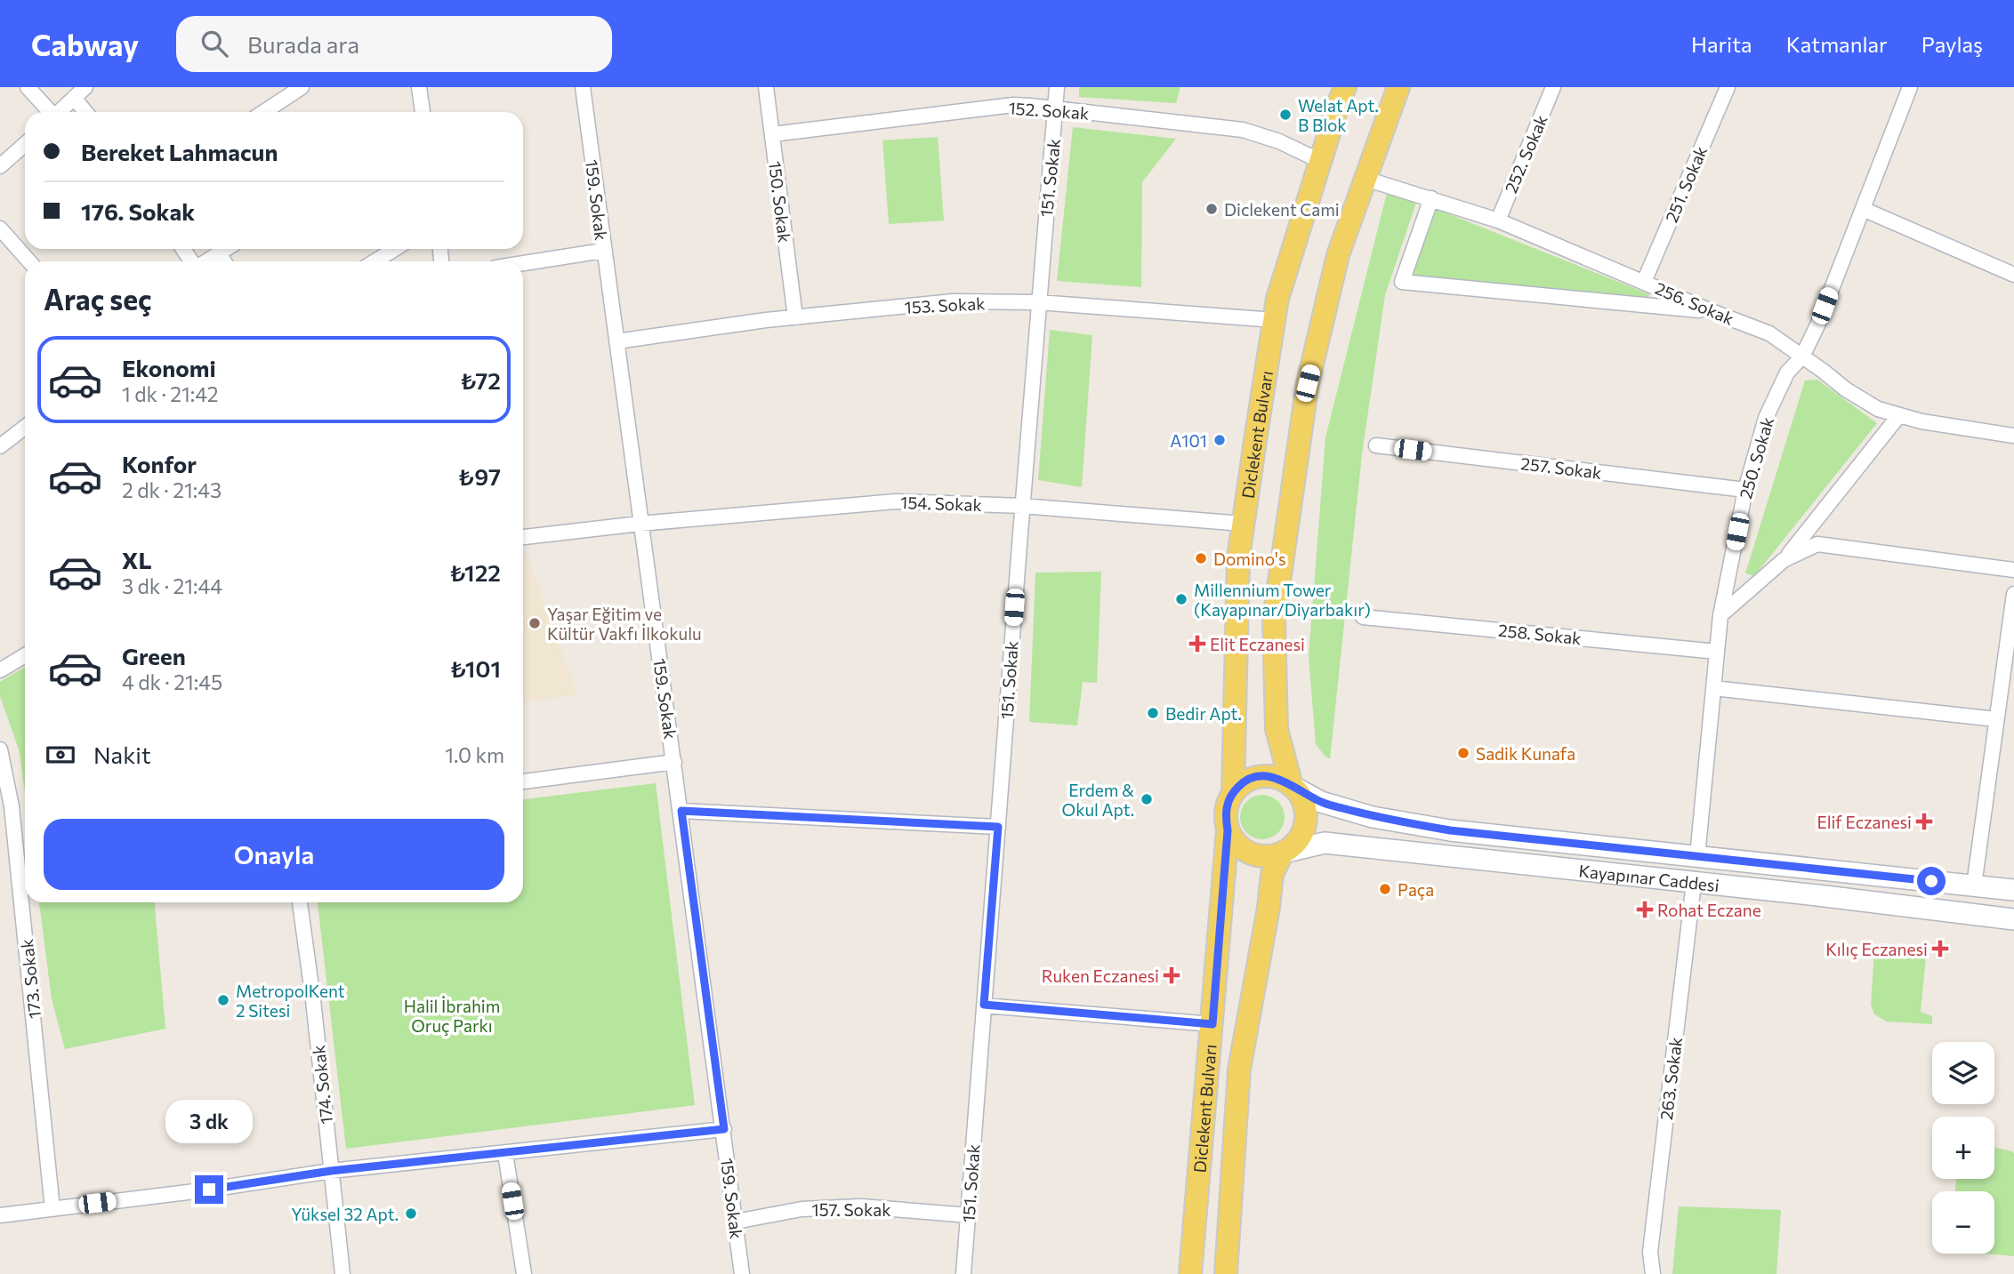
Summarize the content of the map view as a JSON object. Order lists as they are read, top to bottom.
{
  "streets": {
    "main road": ["Diclekent Bulvarı", "Kayapınar Caddesi"],
    "street": [
      "152. Sokak",
      "252. Sokak",
      "151. Sokak",
      "251. Sokak",
      "159. Sokak",
      "150. Sokak",
      "256. Sokak",
      "153. Sokak",
      "250. Sokak",
      "257. Sokak",
      "154. Sokak",
      "258. Sokak",
      "173. Sokak",
      "263. Sokak",
      "174. Sokak",
      "157. Sokak"
    ]
  },
  "crossings": [
    ["152. Sokak", "151. Sokak"],
    ["152. Sokak", "150. Sokak"],
    ["152. Sokak", "Diclekent Bulvarı"],
    ["252. Sokak", "256. Sokak"],
    ["151. Sokak", "153. Sokak"],
    ["151. Sokak", "154. Sokak"],
    ["151. Sokak", "157. Sokak"],
    ["251. Sokak", "256. Sokak"],
    ["159. Sokak", "153. Sokak"],
    ["159. Sokak", "154. Sokak"],
    ["159. Sokak", "157. Sokak"],
    ["150. Sokak", "153. Sokak"],
    ["256. Sokak", "250. Sokak"],
    ["153. Sokak", "Diclekent Bulvarı"],
    ["Diclekent Bulvarı", "154. Sokak"],
    ["Diclekent Bulvarı", "Kayapınar Caddesi"],
    ["250. Sokak", "257. Sokak"],
    ["250. Sokak", "258. Sokak"],
    ["250. Sokak", "Kayapınar Caddesi"],
    ["Kayapınar Caddesi", "263. Sokak"]
  ],
  "parks": ["Halil İbrahim Oruç Parkı"],
  "places": {
    "other": [
      "Welat Apt. B Blok",
      "Diclekent Cami",
      "A101",
      "Domino's",
      "Millennium Tower (Kayapınar/Diyarbakır)",
      "Yaşar Eğitim ve Kültür Vakfı İlkokulu",
      "Bedir Apt.",
      "Sadik Kunafa",
      "Erdem & Okul Apt.",
      "Paça",
      "MetropolKent 2 Sitesi",
      "Yüksel 32 Apt."
    ],
    "health": [
      "Elit Eczanesi",
      "Elif Eczanesi",
      "Rohat Eczane",
      "Kılıç Eczanesi",
      "Ruken Eczanesi"
    ]
  },
  "page": {
    "header": "Cabway",
    "search": "Burada ara",
    "nav": ["Harita", "Katmanlar", "Paylaş"],
    "banner": ["Bereket Lahmacun", "176. Sokak"],
    "heading": "Araç seç",
    "list": [
      {
        "name": "Ekonomi",
        "note": "1 dk · 21:42",
        "value": "₺72"
      },
      {
        "name": "Konfor",
        "note": "2 dk · 21:43",
        "value": "₺97"
      },
      {
        "name": "XL",
        "note": "3 dk · 21:44",
        "value": "₺122"
      },
      {
        "name": "Green",
        "note": "4 dk · 21:45",
        "value": "₺101"
      }
    ],
    "pay": ["Nakit", "1.0 km"],
    "buttons": "Onayla",
    "map_buttons": ["+", "−"],
    "bubble": "3 dk"
  }
}
